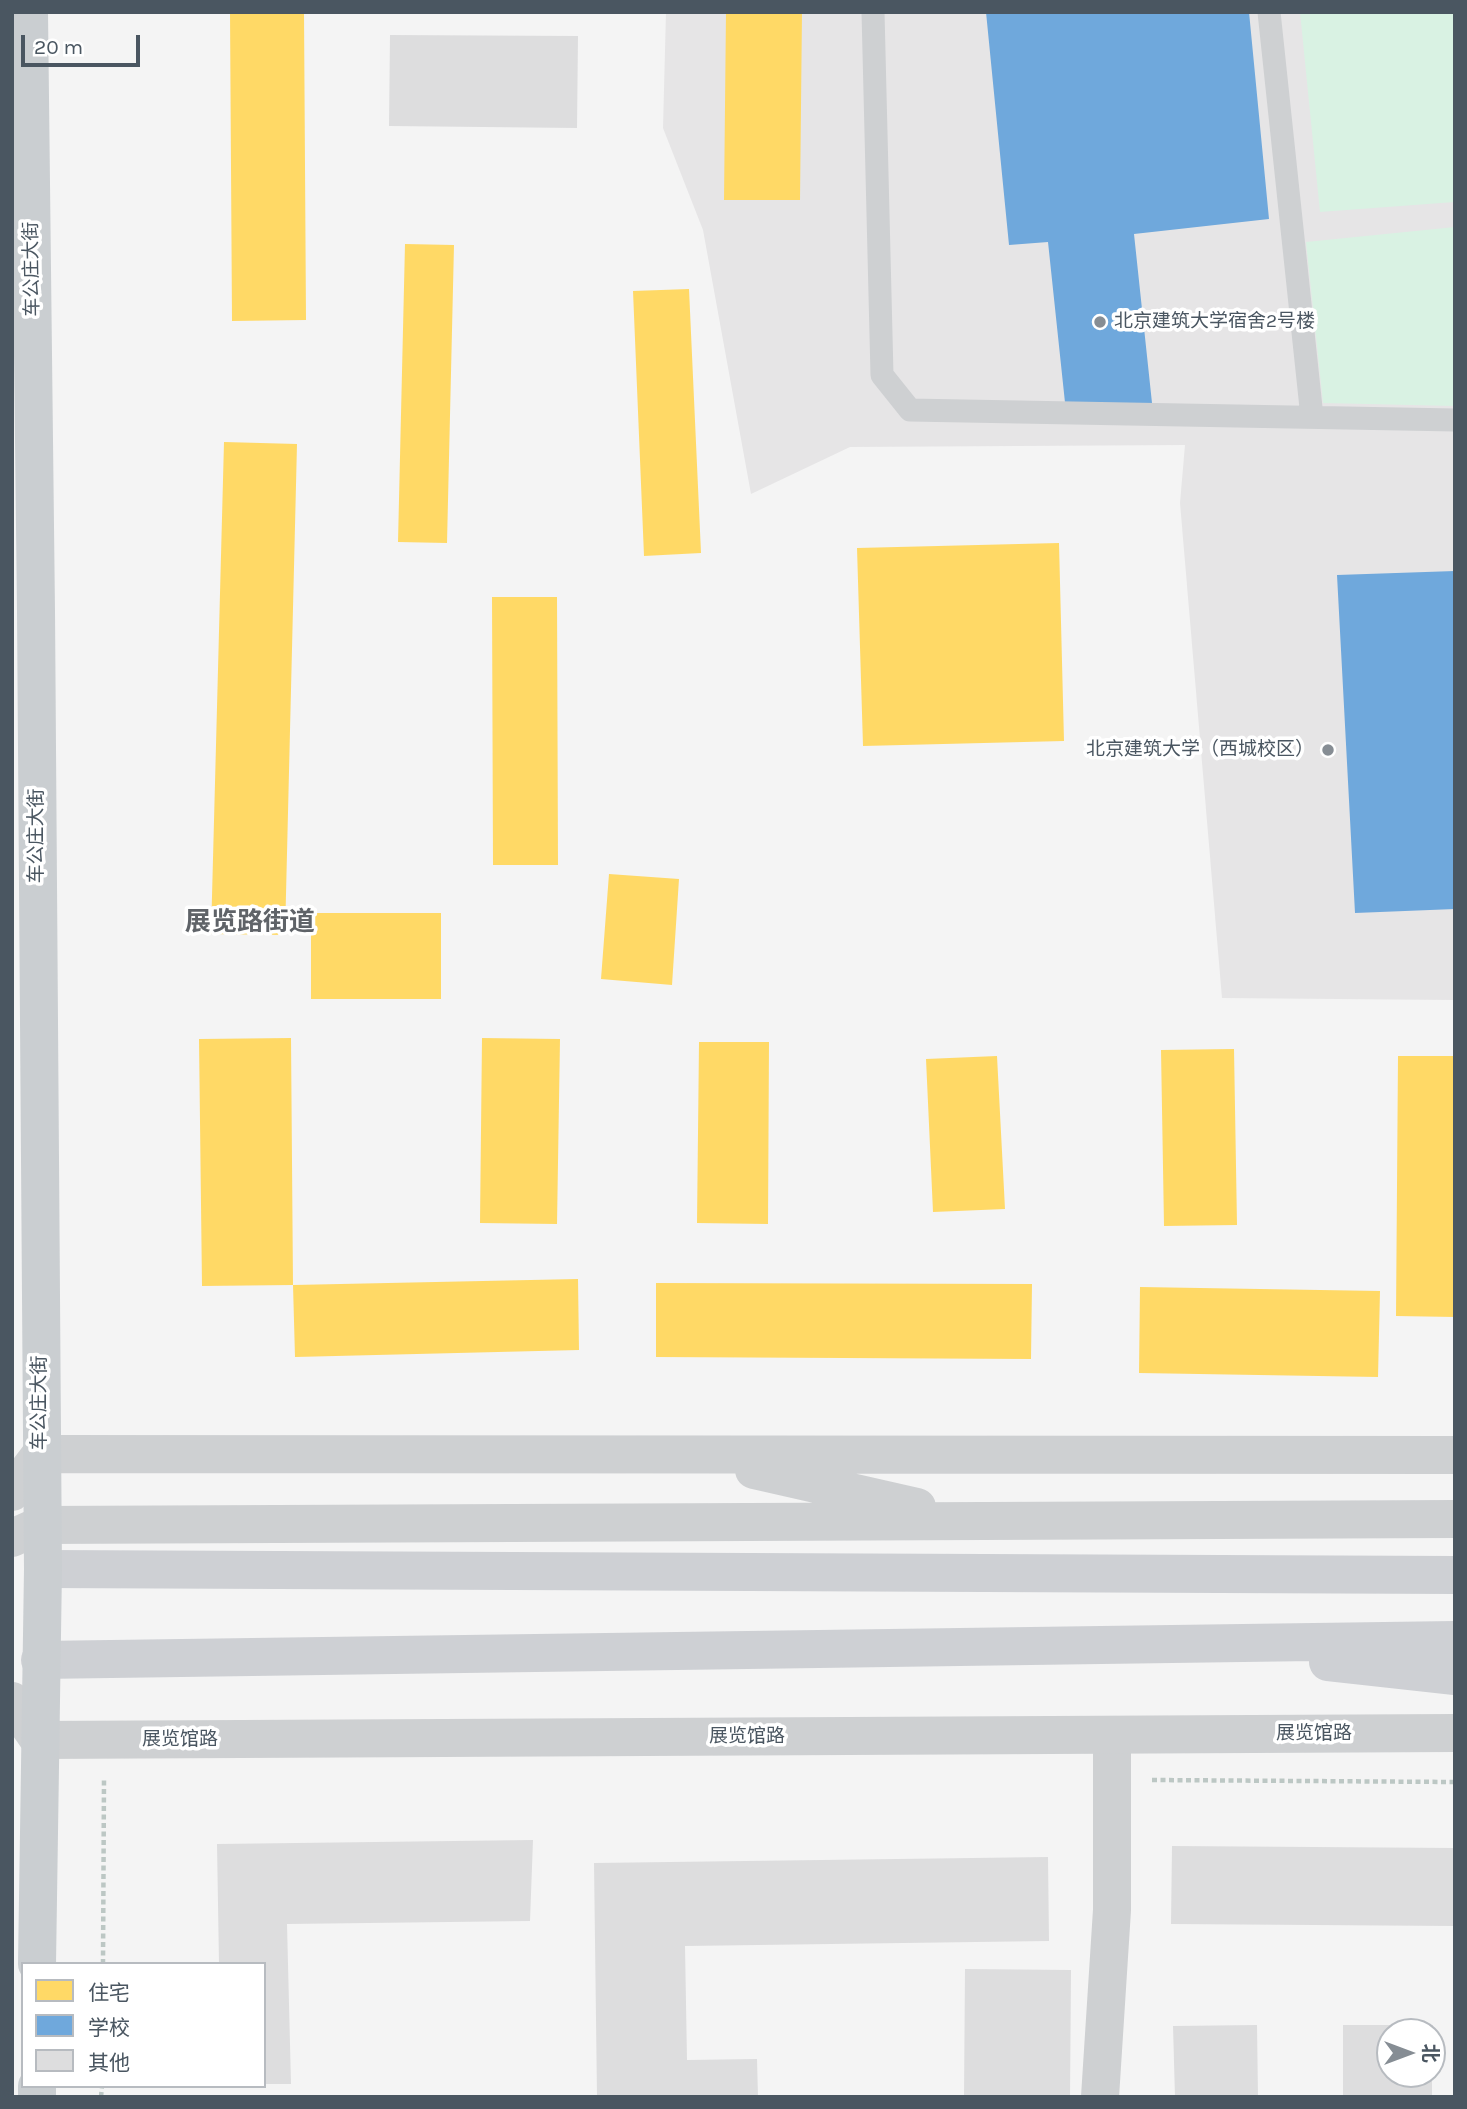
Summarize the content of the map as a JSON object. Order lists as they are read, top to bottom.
{
  "streets": {
    "main road": ["车公庄大街"],
    "street": ["展览馆路"]
  },
  "crossings": [
    ["车公庄大街", "展览馆路"]
  ],
  "districts": ["展览路街道"],
  "places": ["北京建筑大学宿舍2号楼", "北京建筑大学（西城校区）"],
  "legend": ["住宅", "学校", "其他"],
  "scale_bar": "20 m",
  "north": "right"
}
